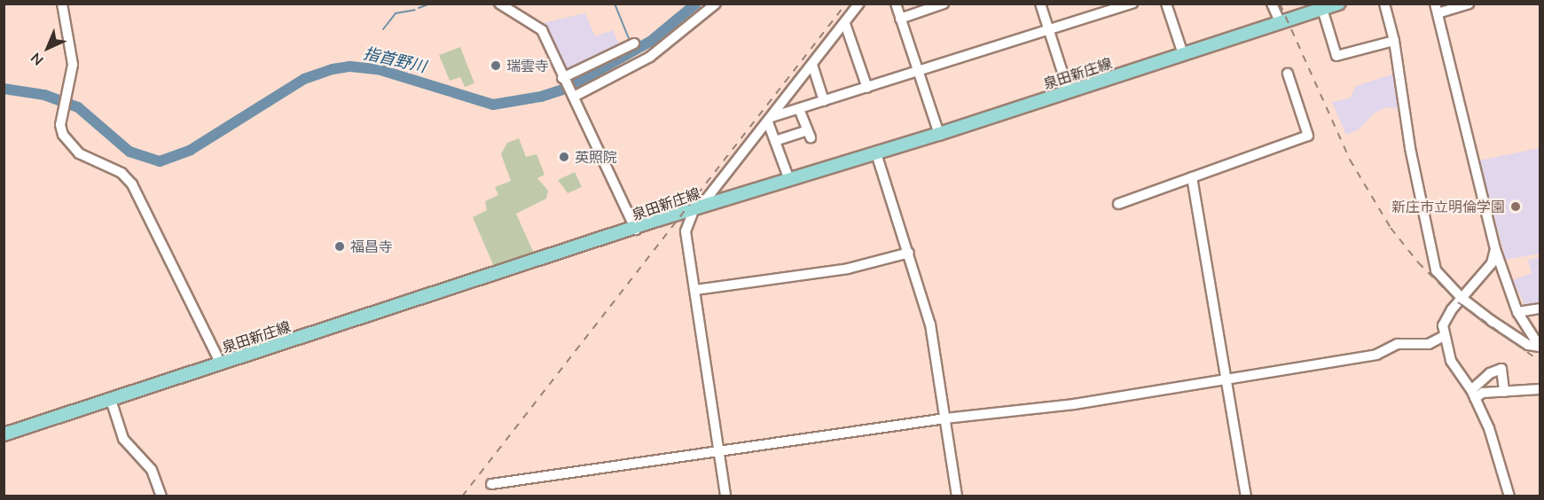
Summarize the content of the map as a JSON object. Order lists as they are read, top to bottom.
{
  "streets": {
    "main road": ["泉田新庄線"]
  },
  "water": ["指首野川"],
  "places": [
    "瑞雲寺",
    "英照院",
    "新庄市立明倫学園",
    "福昌寺"
  ],
  "north": "bottom left"
}
